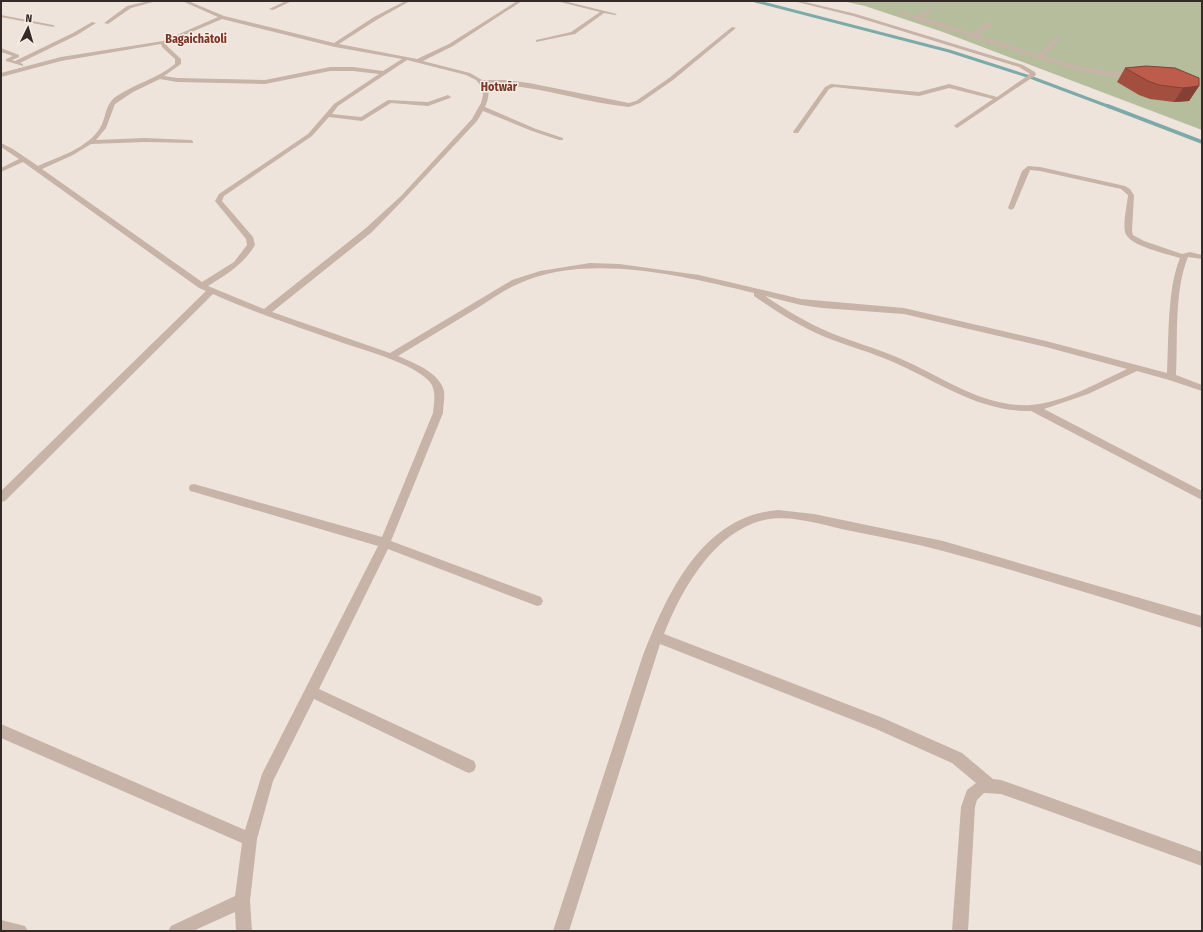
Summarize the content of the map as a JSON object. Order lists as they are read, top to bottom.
{
  "districts": ["Bagaichātoli", "Hotwār"],
  "north": "top"
}
